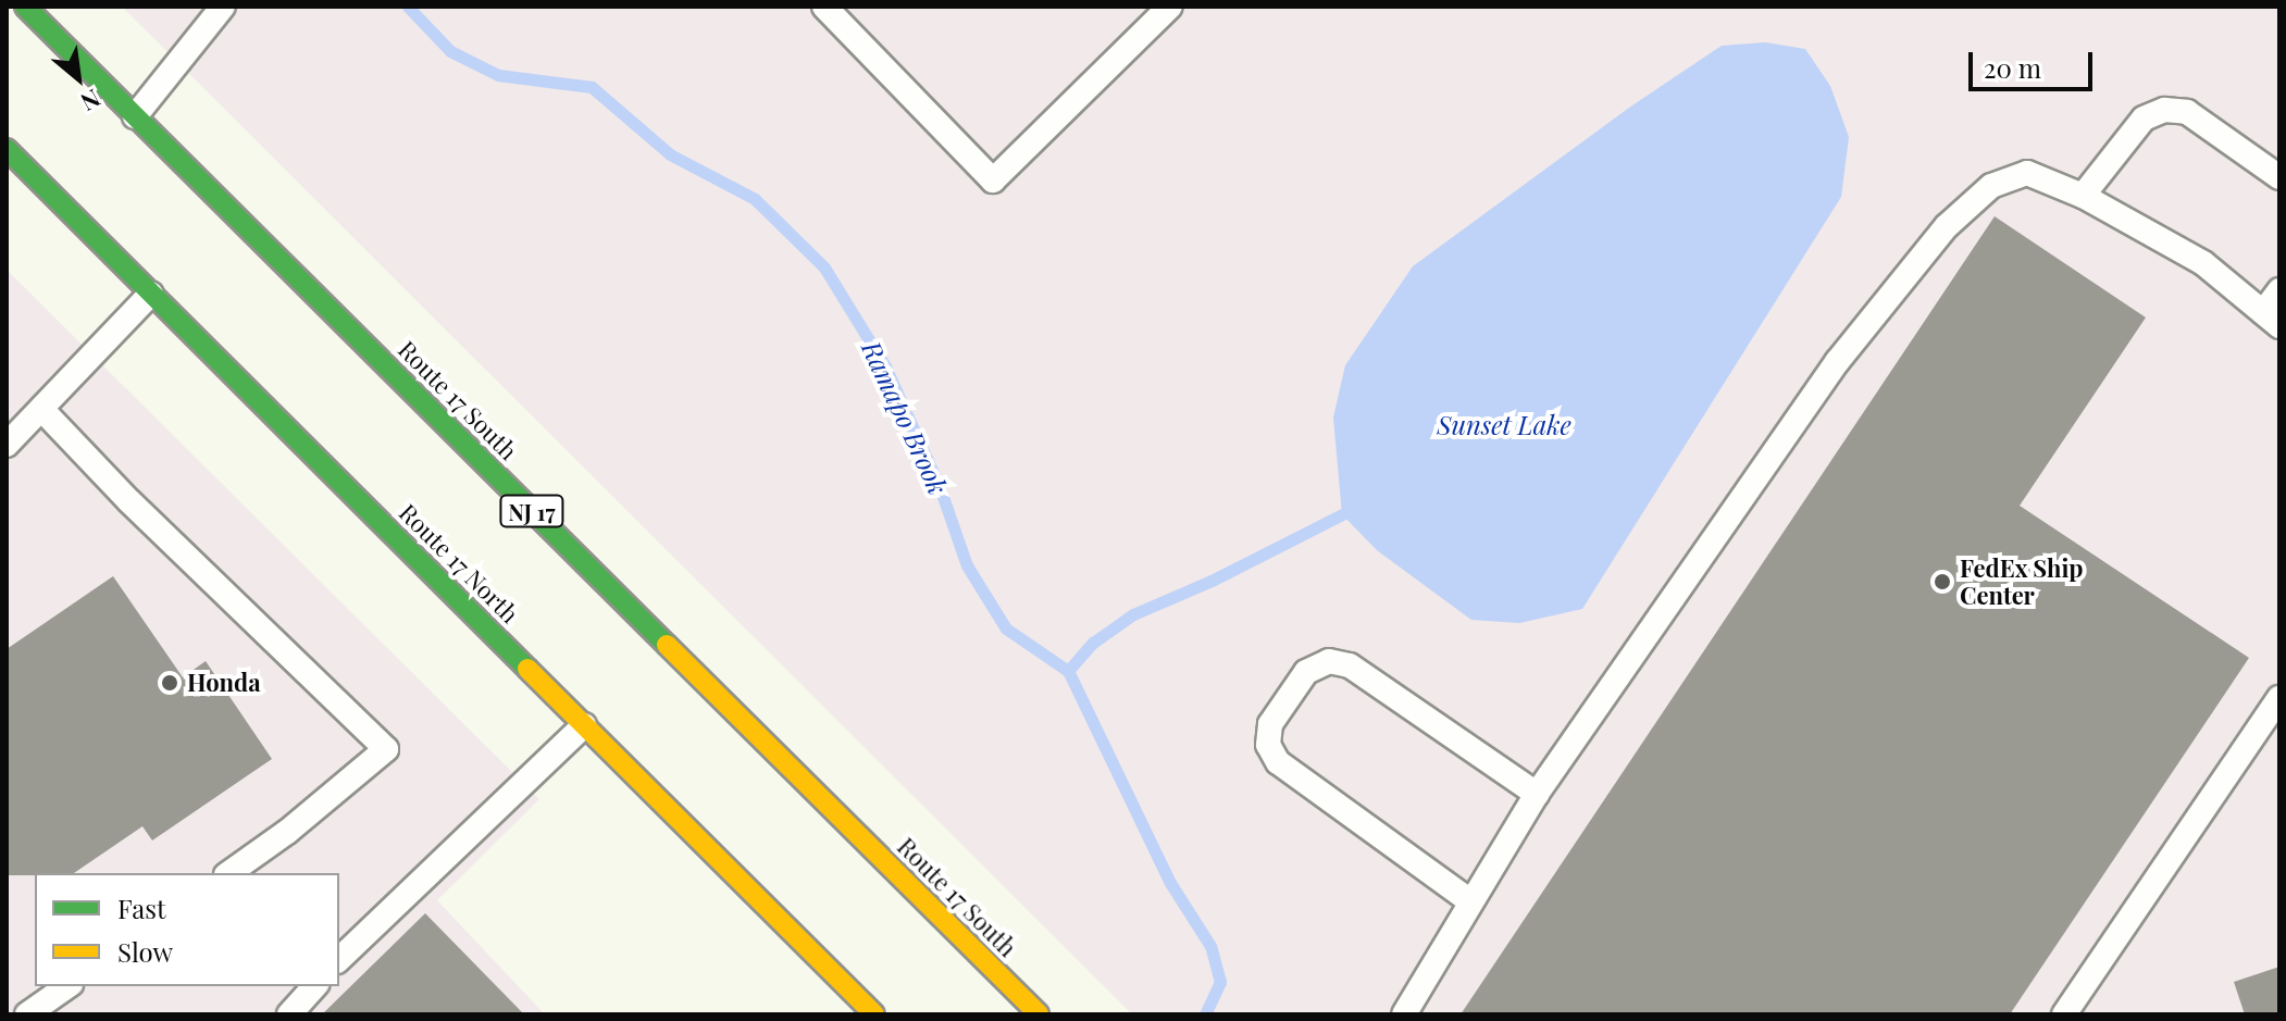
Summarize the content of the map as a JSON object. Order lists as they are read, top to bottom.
{
  "streets": {
    "highway": ["Route 17 South", "NJ 17", "Route 17 North"]
  },
  "water": ["Ramapo Brook", "Sunset Lake"],
  "places": ["FedEx Ship Center", "Honda"],
  "legend": ["Fast", "Slow"],
  "scale_bar": "20 m",
  "north": "bottom right"
}
